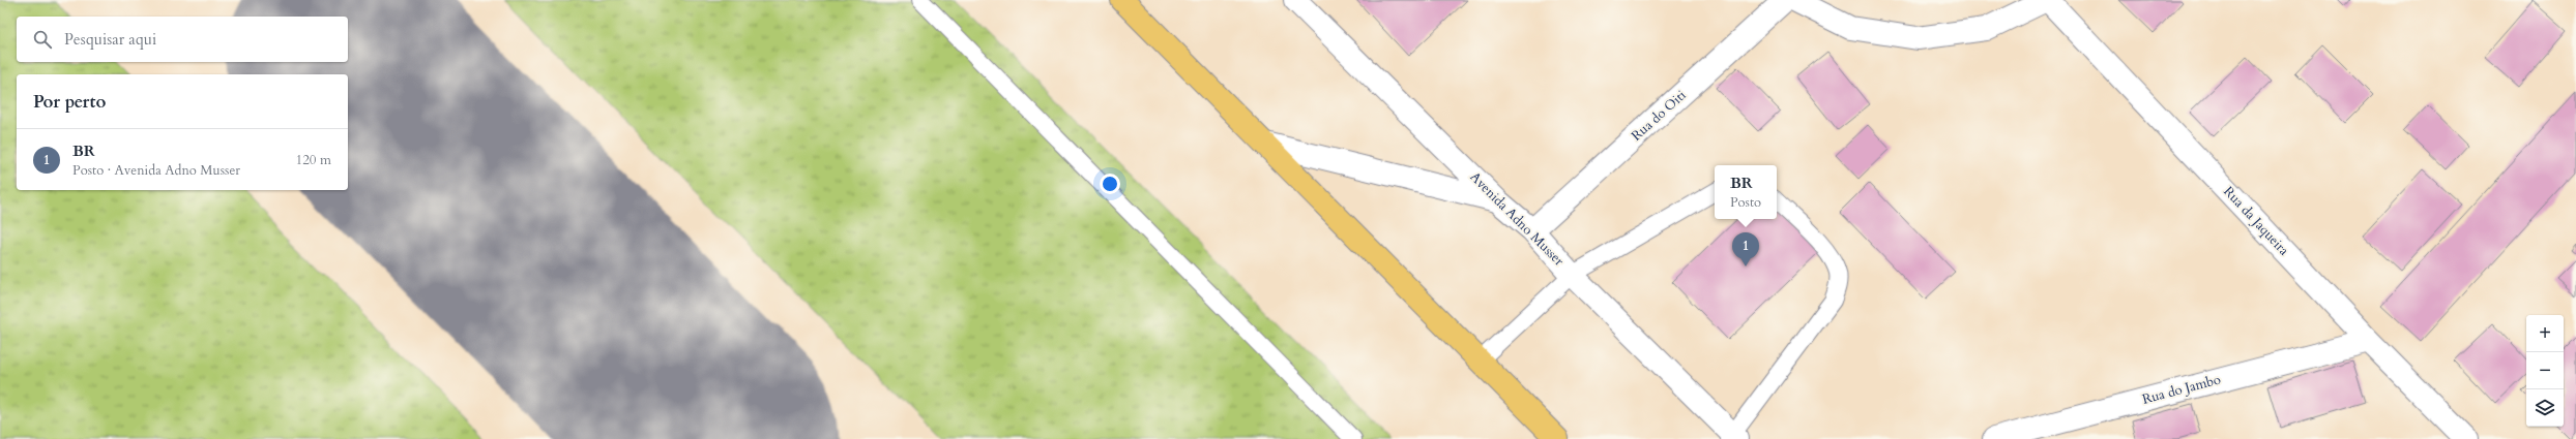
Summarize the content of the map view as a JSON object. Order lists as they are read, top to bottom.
{
  "streets": {
    "street": [
      "Rua do Oiti",
      "Avenida Adno Musser",
      "Rua da Jaqueira",
      "Rua do Jambo"
    ]
  },
  "crossings": [
    ["Rua do Oiti", "Avenida Adno Musser"],
    ["Rua da Jaqueira", "Rua do Jambo"]
  ],
  "page": {
    "search": "Pesquisar aqui",
    "heading": "Por perto",
    "list": [
      {
        "mark": "1",
        "name": "BR",
        "note": "Posto · Avenida Adno Musser",
        "value": "120 m"
      }
    ],
    "popup": ["BR", "Posto"],
    "pins": "1",
    "map_buttons": ["+", "−"]
  }
}
